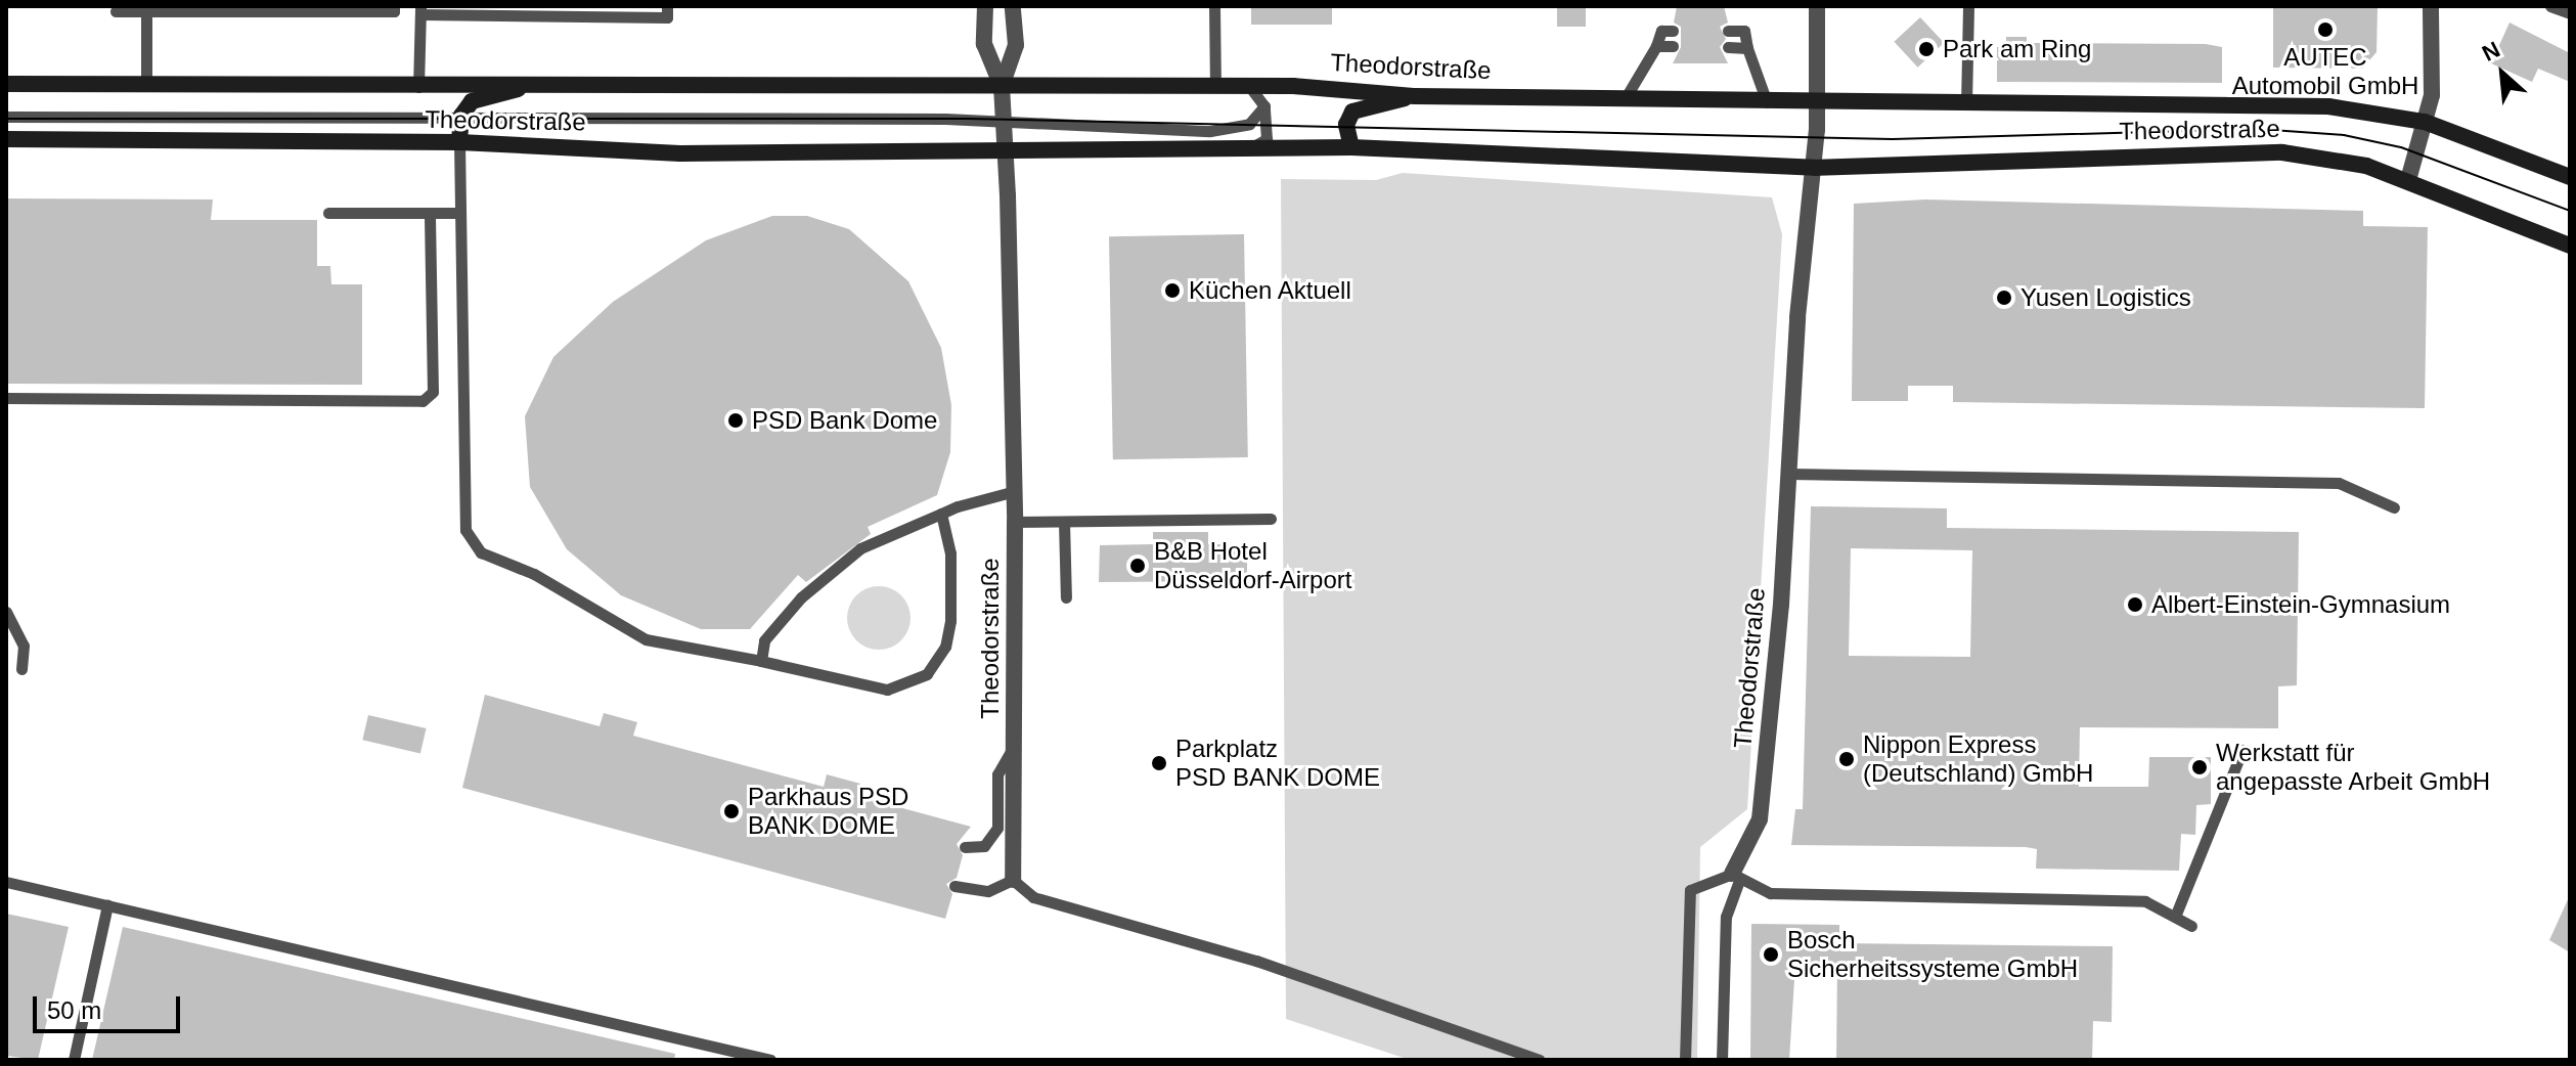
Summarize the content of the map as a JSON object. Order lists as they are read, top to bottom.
{
  "streets": {
    "main road": ["Theodorstraße"]
  },
  "places": [
    "AUTEC Automobil GmbH",
    "Park am Ring",
    "Küchen Aktuell",
    "Yusen Logistics",
    "PSD Bank Dome",
    "B&B Hotel Düsseldorf-Airport",
    "Albert-Einstein-Gymnasium",
    "Nippon Express (Deutschland) GmbH",
    "Parkplatz PSD BANK DOME",
    "Werkstatt für angepasste Arbeit GmbH",
    "Parkhaus PSD BANK DOME",
    "Bosch Sicherheitssysteme GmbH"
  ],
  "scale_bar": "50 m",
  "north": "top left"
}
